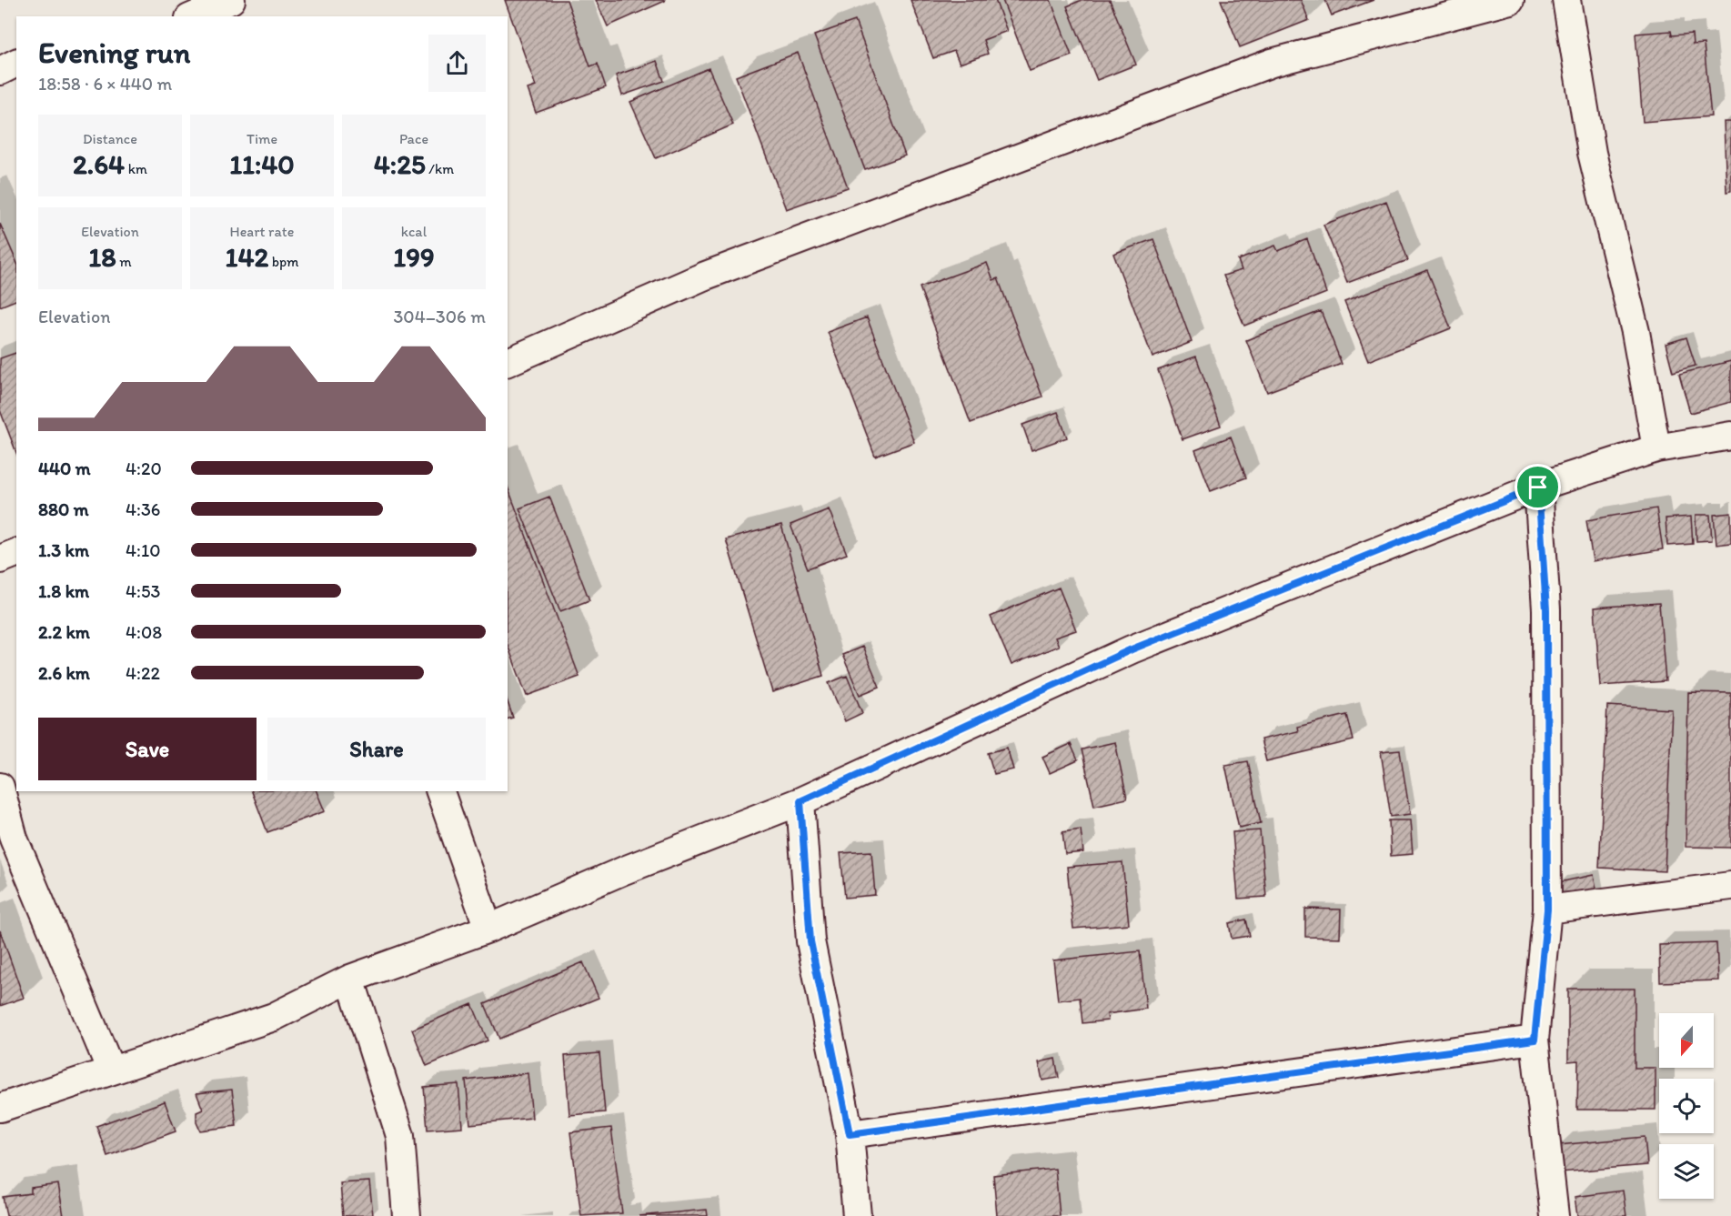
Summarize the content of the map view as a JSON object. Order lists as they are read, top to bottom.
{
  "north": "bottom",
  "page": {
    "heading": ["Evening run", "18:58 · 6 × 440 m"],
    "stats": [
      ["Distance", "2.64 km"],
      ["Time", "11:40"],
      ["Pace", "4:25 /km"],
      ["Elevation", "18 m"],
      ["Heart rate", "142 bpm"],
      ["kcal", "199"]
    ],
    "chart": ["Elevation", "304–306 m"],
    "list": [
      {
        "name": "440 m",
        "note": "4:20"
      },
      {
        "name": "880 m",
        "note": "4:36"
      },
      {
        "name": "1.3 km",
        "note": "4:10"
      },
      {
        "name": "1.8 km",
        "note": "4:53"
      },
      {
        "name": "2.2 km",
        "note": "4:08"
      },
      {
        "name": "2.6 km",
        "note": "4:22"
      }
    ],
    "buttons": ["Save", "Share"]
  }
}
